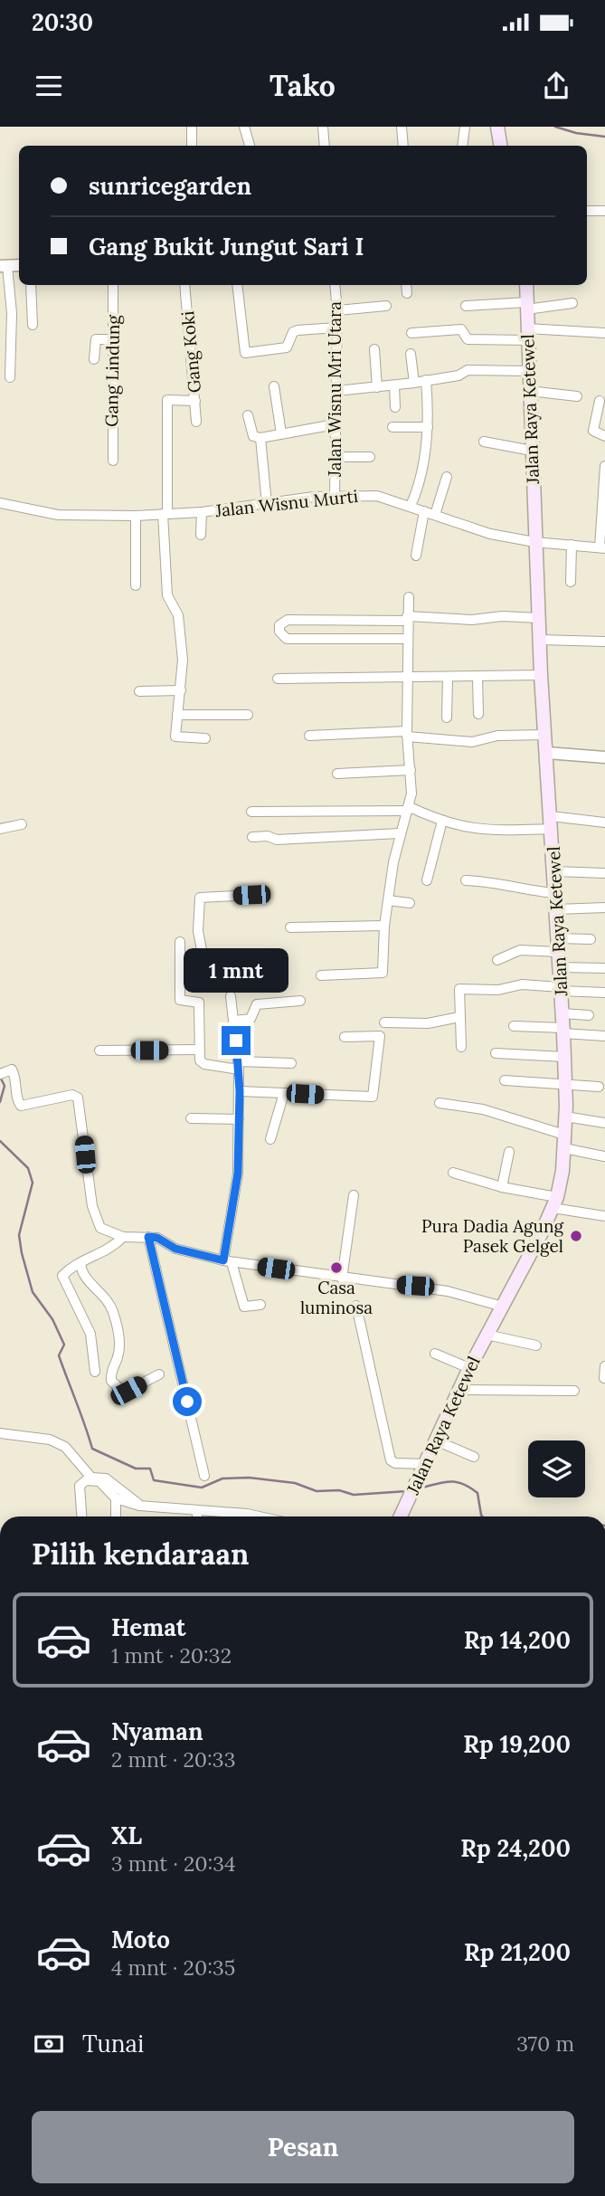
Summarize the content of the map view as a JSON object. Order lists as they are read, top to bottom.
{
  "streets": {
    "main road": ["Jalan Raya Ketewel"],
    "street": [
      "Gang Koki",
      "Gang Lindung",
      "Jalan Wisnu Mri Utara",
      "Jalan Wisnu Murti"
    ]
  },
  "crossings": [
    ["Jalan Wisnu Mri Utara", "Jalan Wisnu Murti"],
    ["Jalan Raya Ketewel", "Jalan Wisnu Murti"]
  ],
  "places": ["Pura Dadia Agung Pasek Gelgel", "Casa luminosa"],
  "page": {
    "status": "20:30",
    "header": "Tako",
    "banner": ["sunricegarden", "Gang Bukit Jungut Sari I"],
    "bubble": "1 mnt",
    "heading": "Pilih kendaraan",
    "list": [
      {
        "name": "Hemat",
        "note": "1 mnt · 20:32",
        "value": "Rp 14,200"
      },
      {
        "name": "Nyaman",
        "note": "2 mnt · 20:33",
        "value": "Rp 19,200"
      },
      {
        "name": "XL",
        "note": "3 mnt · 20:34",
        "value": "Rp 24,200"
      },
      {
        "name": "Moto",
        "note": "4 mnt · 20:35",
        "value": "Rp 21,200"
      }
    ],
    "pay": ["Tunai", "370 m"],
    "buttons": "Pesan"
  }
}
